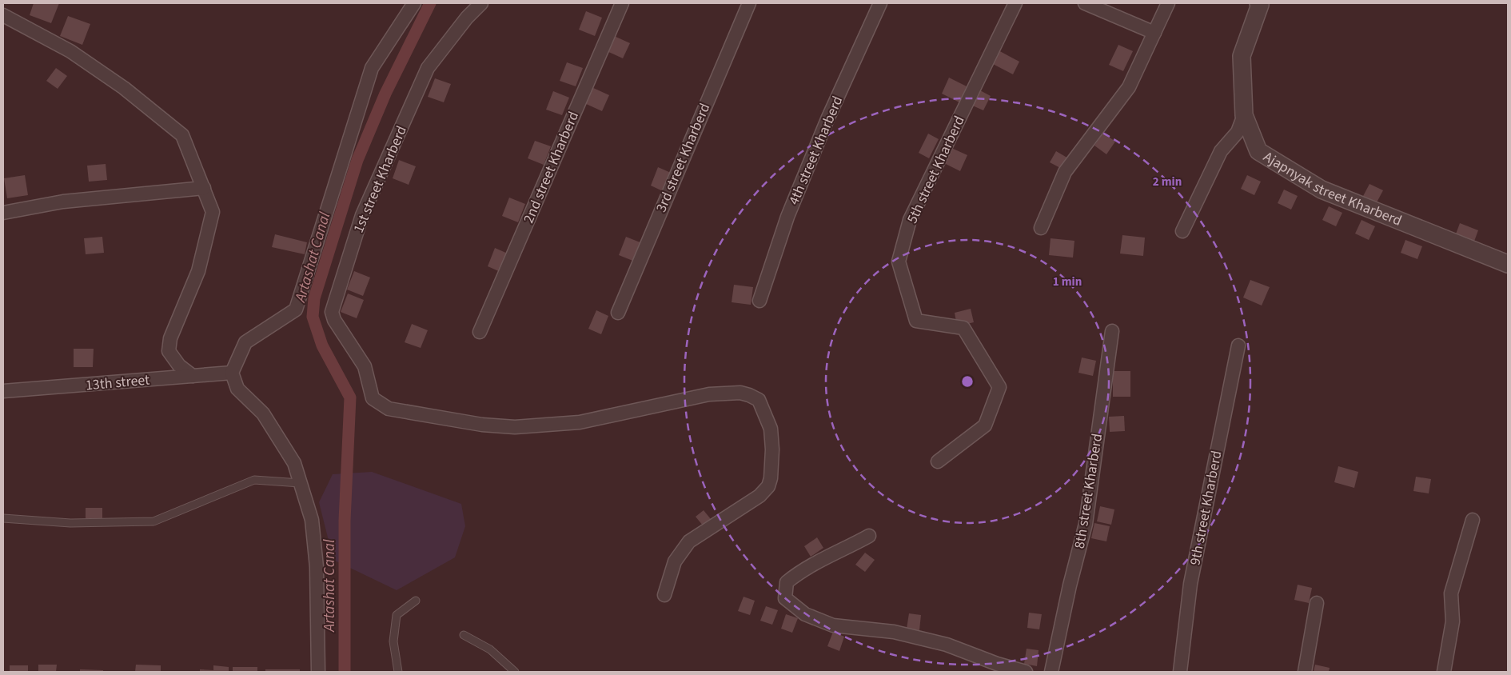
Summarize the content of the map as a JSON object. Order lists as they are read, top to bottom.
{
  "streets": {
    "street": [
      "4th street Kharberd",
      "3rd street Kharberd",
      "2nd street Kharberd",
      "5th street Kharberd",
      "1st street Kharberd",
      "Ajapnyak street Kharberd",
      "13th street",
      "8th street Kharberd",
      "9th street Kharberd"
    ]
  },
  "water": ["Artashat Canal"],
  "rings": ["2 min", "1 min"]
}
